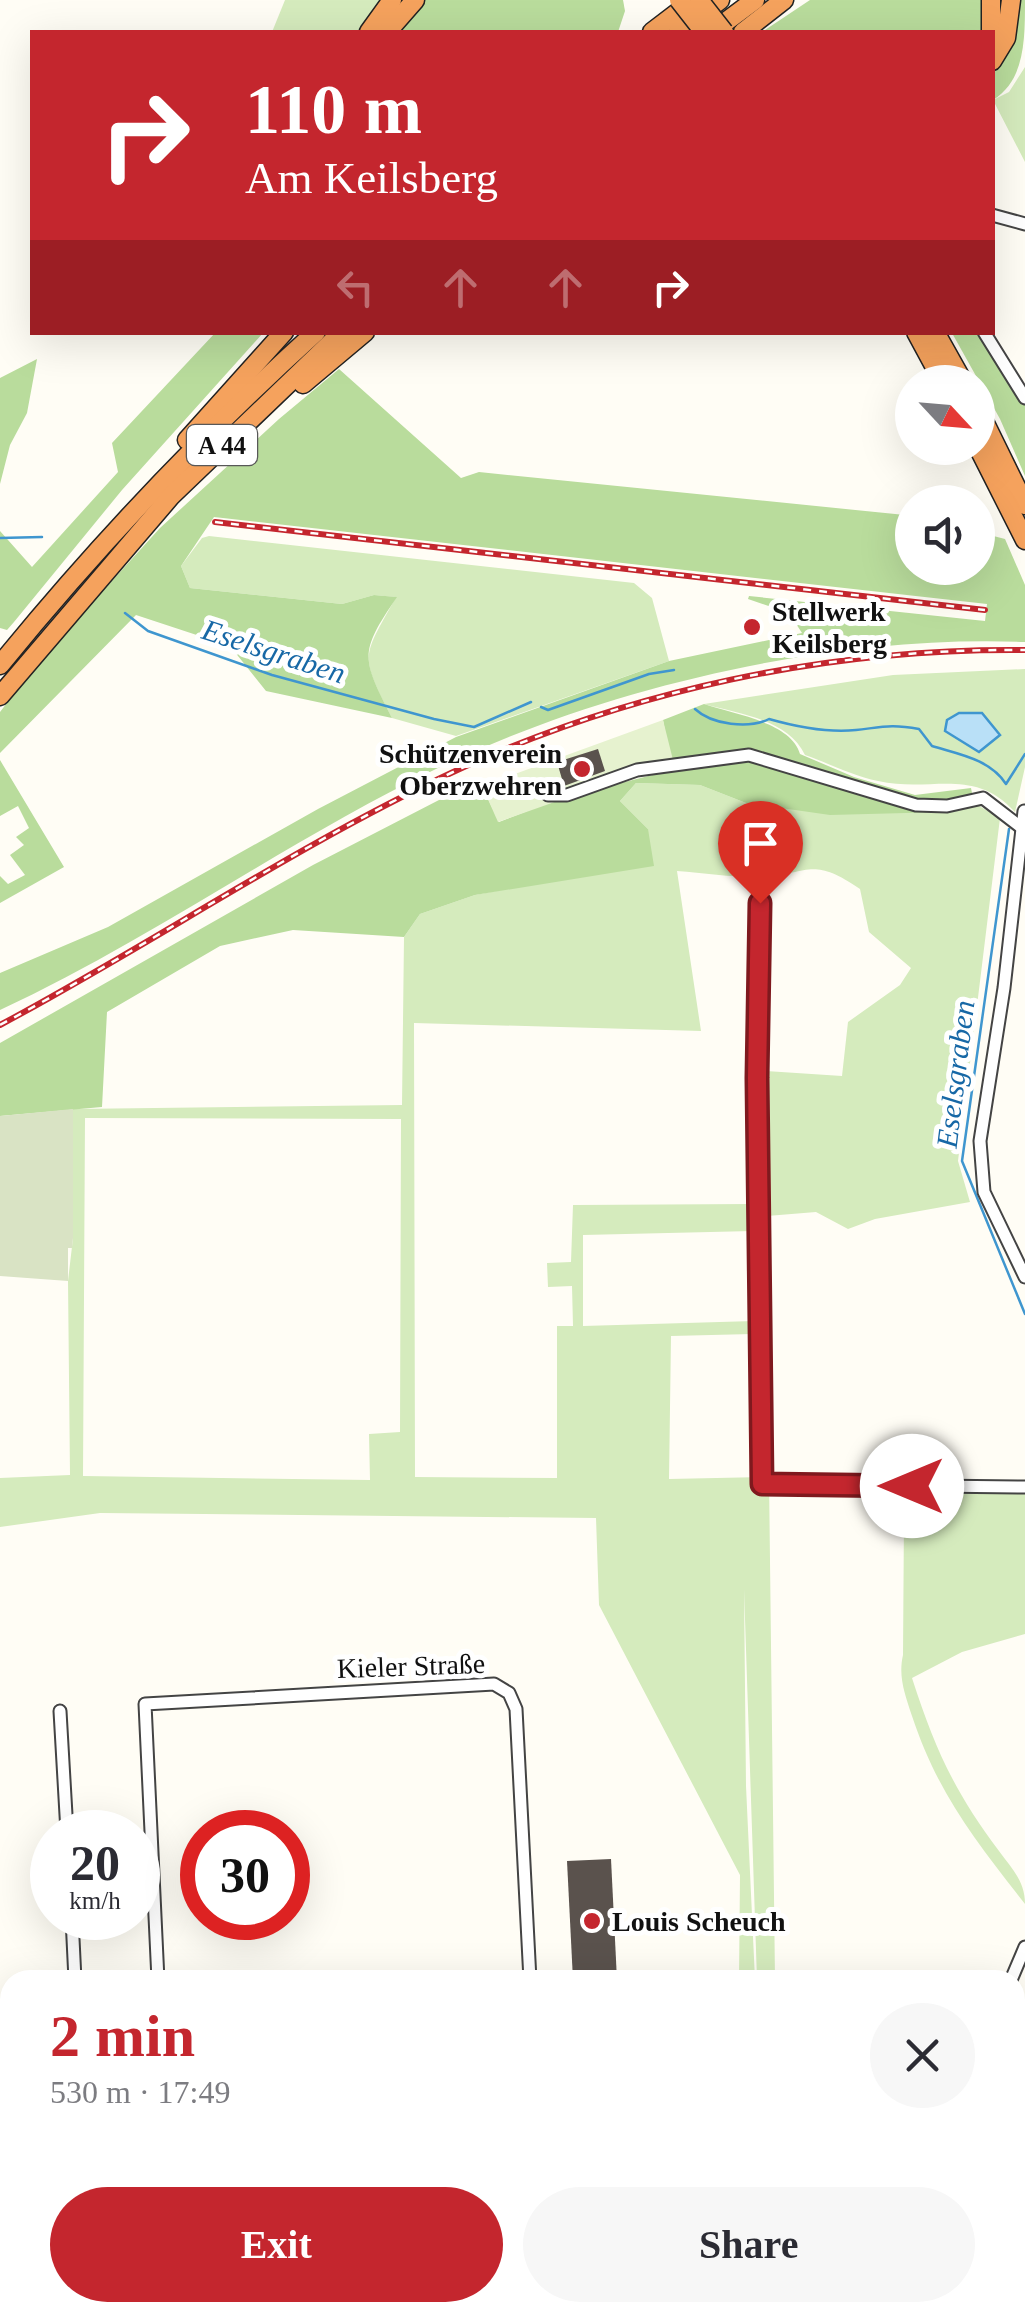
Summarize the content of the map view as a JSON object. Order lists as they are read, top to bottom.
{
  "streets": {
    "highway": ["A 44"],
    "street": ["Kieler Straße"]
  },
  "water": ["Eselsgraben"],
  "places": ["Stellwerk Keilsberg", "Schützenverein Oberzwehren", "Louis Scheuch"],
  "north": "bottom right",
  "page": {
    "turn": ["110 m", "Am Keilsberg"],
    "speed": "20 km/h",
    "limit": "30",
    "heading": ["2 min", "530 m · 17:49"],
    "buttons": ["Exit", "Share"]
  }
}
